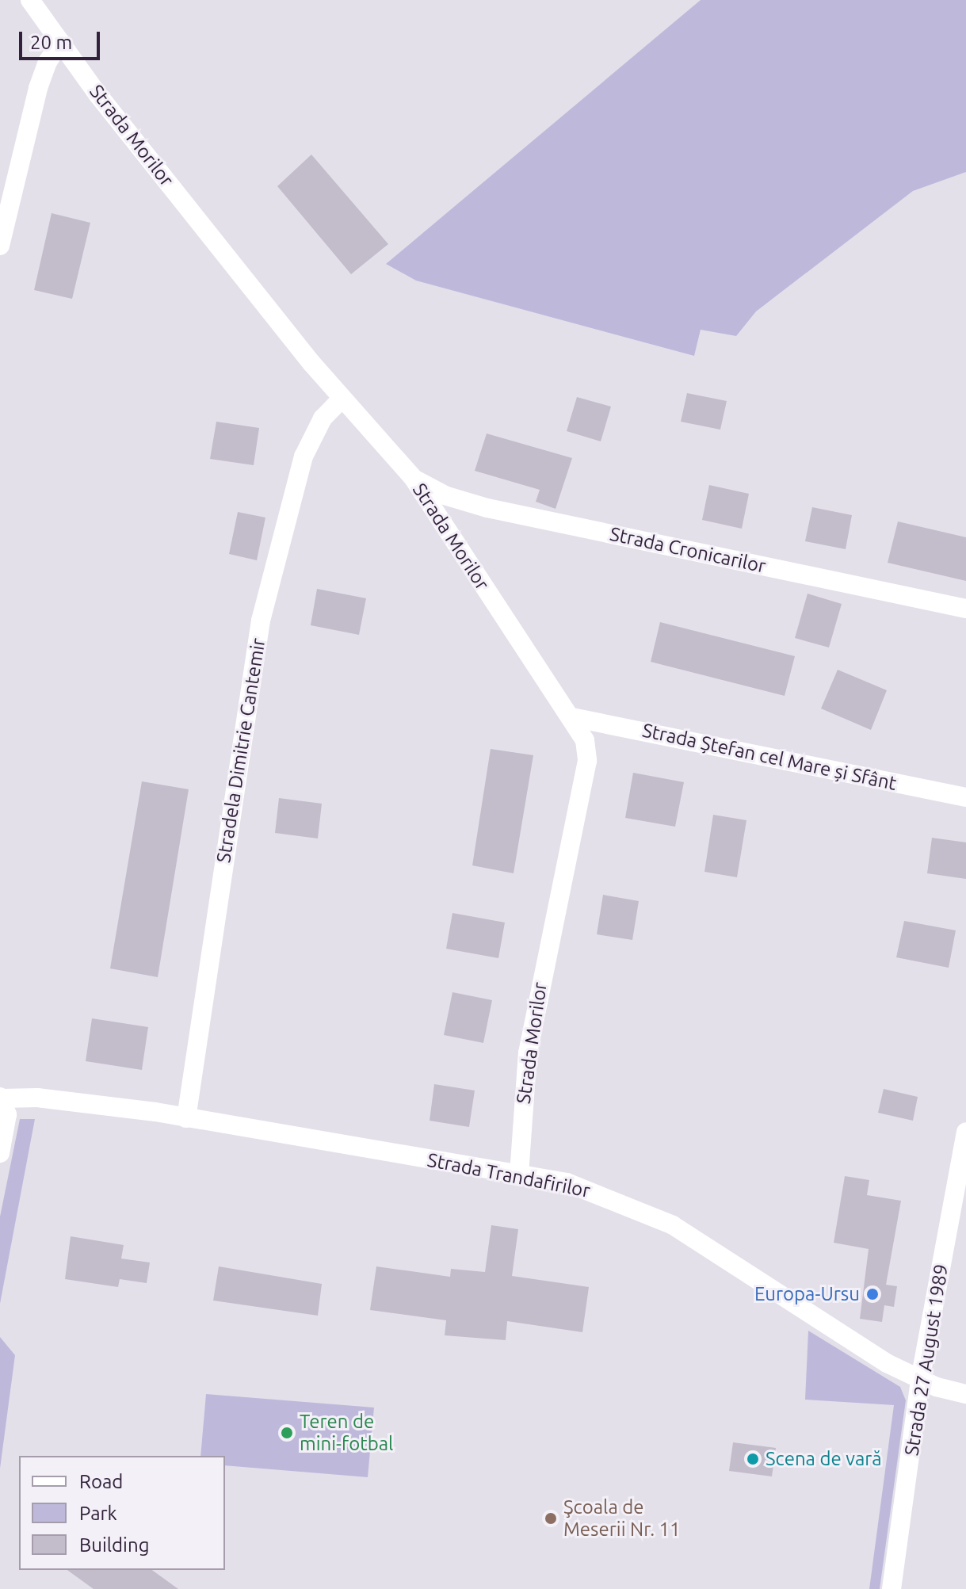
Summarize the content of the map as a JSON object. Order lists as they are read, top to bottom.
{
  "streets": {
    "street": [
      "Strada Morilor",
      "Strada Cronicarilor",
      "Stradela Dimitrie Cantemir",
      "Strada Ștefan cel Mare și Sfânt",
      "Strada Trandafirilor",
      "Strada 27 August 1989"
    ]
  },
  "crossings": [
    ["Strada Morilor", "Strada Cronicarilor"],
    ["Strada Morilor", "Stradela Dimitrie Cantemir"],
    ["Strada Morilor", "Strada Ștefan cel Mare și Sfânt"],
    ["Strada Morilor", "Strada Trandafirilor"],
    ["Stradela Dimitrie Cantemir", "Strada Trandafirilor"],
    ["Strada Trandafirilor", "Strada 27 August 1989"]
  ],
  "places": [
    "Europa-Ursu",
    "Teren de mini-fotbal",
    "Scena de vară",
    "Şcoala de Meserii Nr. 11"
  ],
  "legend": ["Road", "Park", "Building"],
  "scale_bar": "20 m"
}
